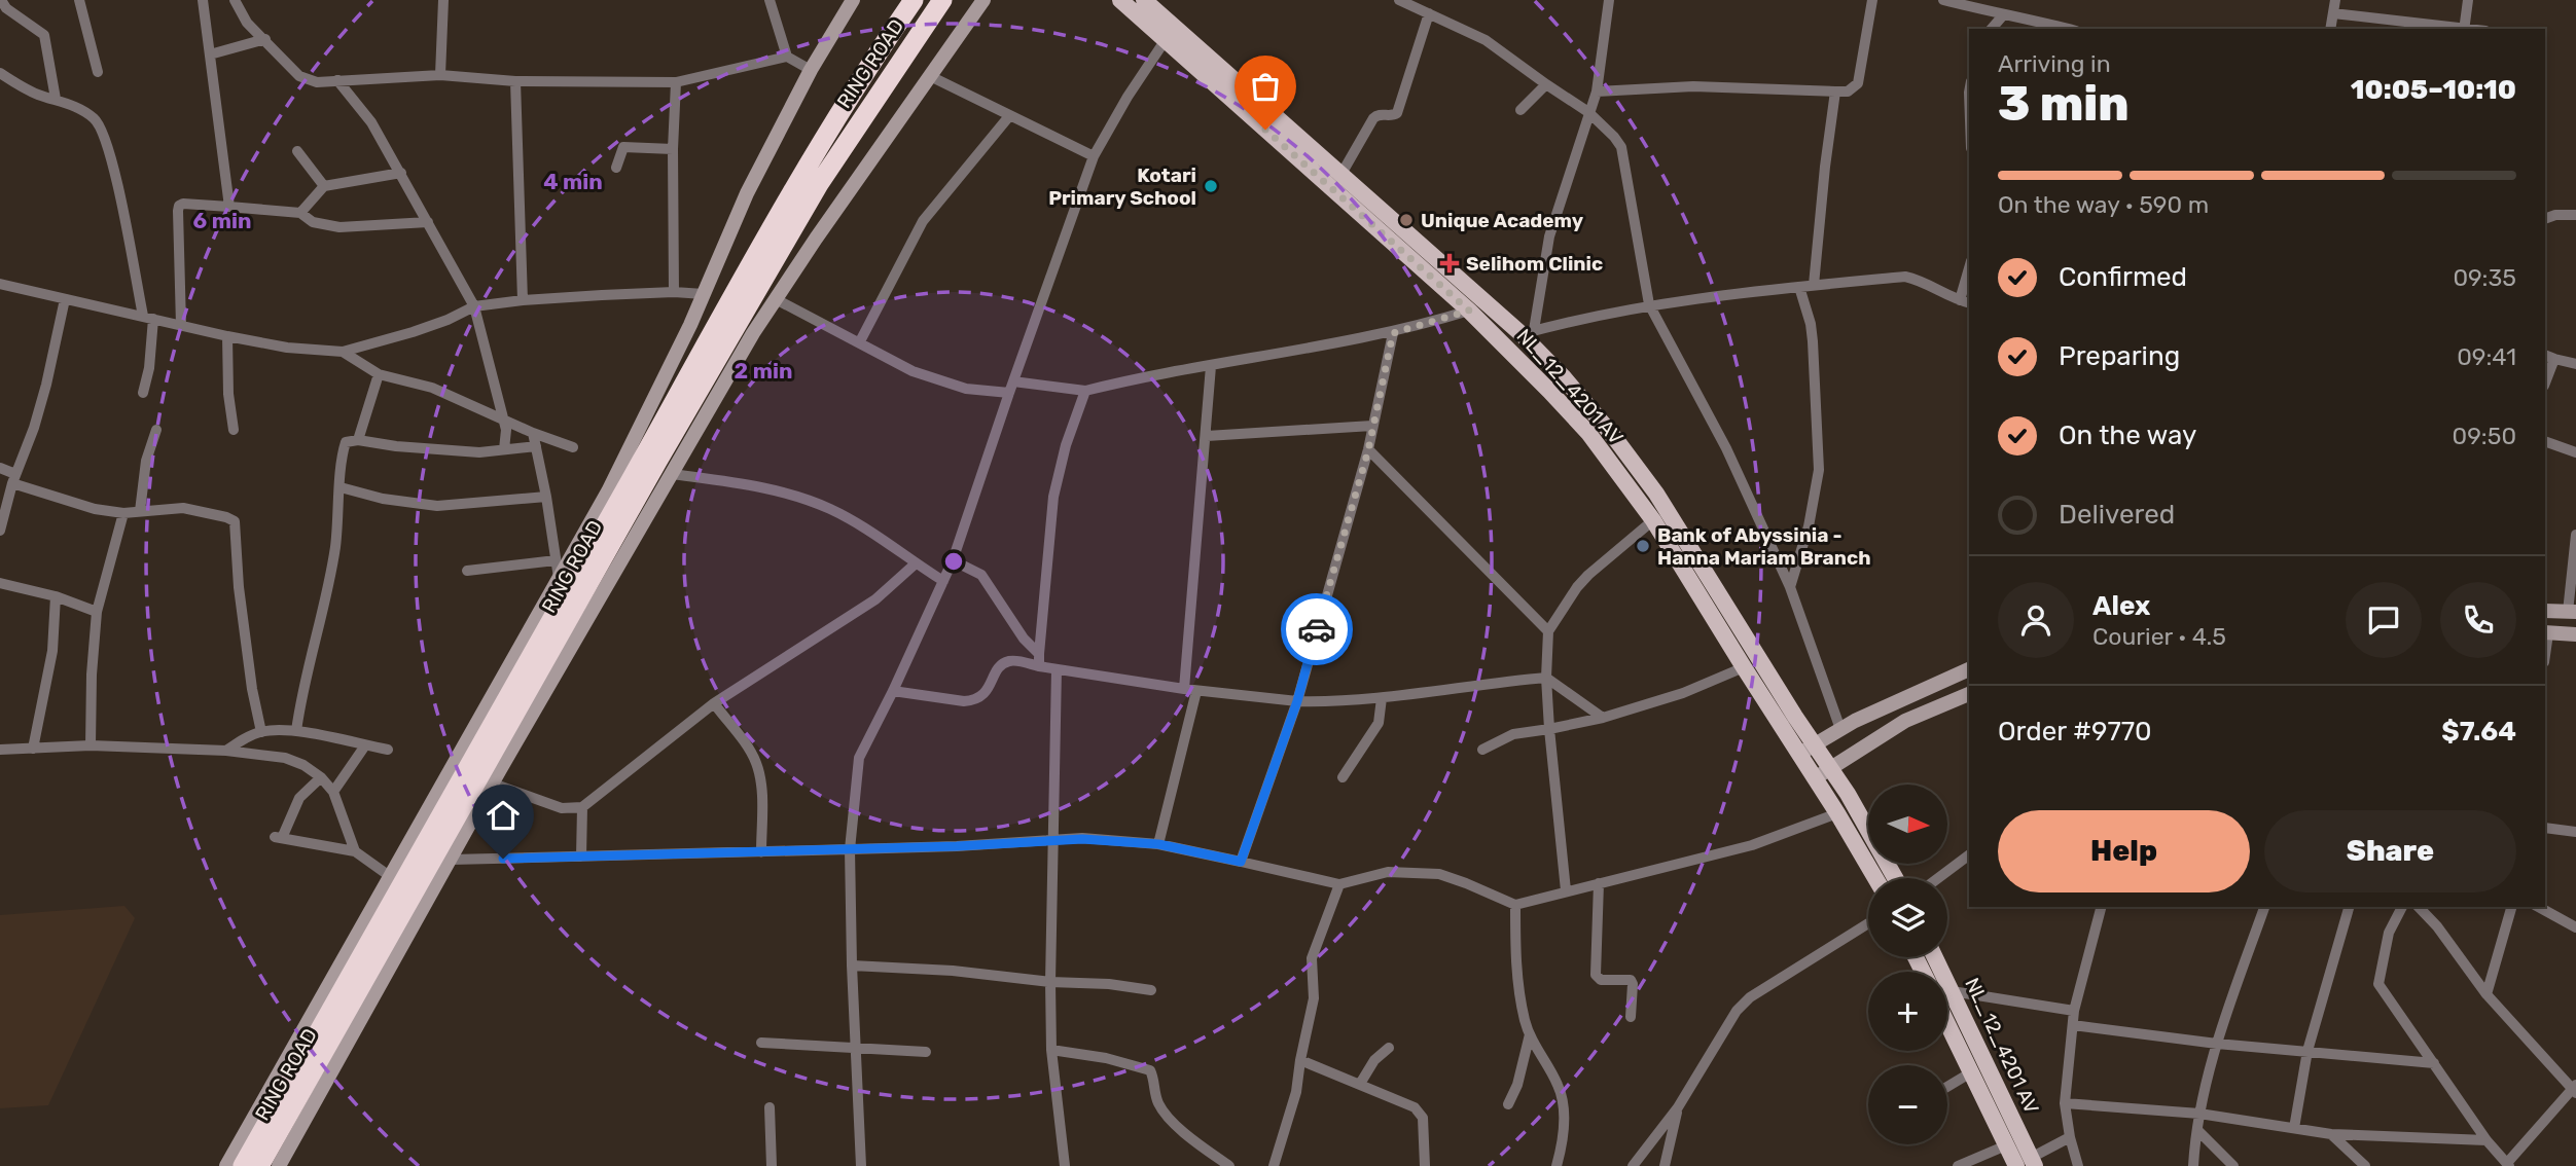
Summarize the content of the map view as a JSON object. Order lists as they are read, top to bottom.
{
  "streets": {
    "highway": ["RING ROAD"],
    "main road": ["NL_12_4201 AV"]
  },
  "places": {
    "other": ["Kotari Primary School", "Unique Academy", "Bank of Abyssinia - Hanna Mariam Branch"],
    "health": ["Selihom Clinic"]
  },
  "north": "right",
  "page": {
    "heading": ["3 min", "Arriving in", "10:05–10:10"],
    "panel": [
      "Alex",
      "Courier · 4.5",
      "Order #9770",
      "$7.64"
    ],
    "bar": "On the way · 590 m",
    "list": [
      ["Confirmed", "09:35"],
      ["Preparing", "09:41"],
      ["On the way", "09:50"],
      "Delivered"
    ],
    "map_buttons": ["+", "−"],
    "buttons": ["Help", "Share"]
  },
  "rings": ["4 min", "6 min", "2 min"]
}
